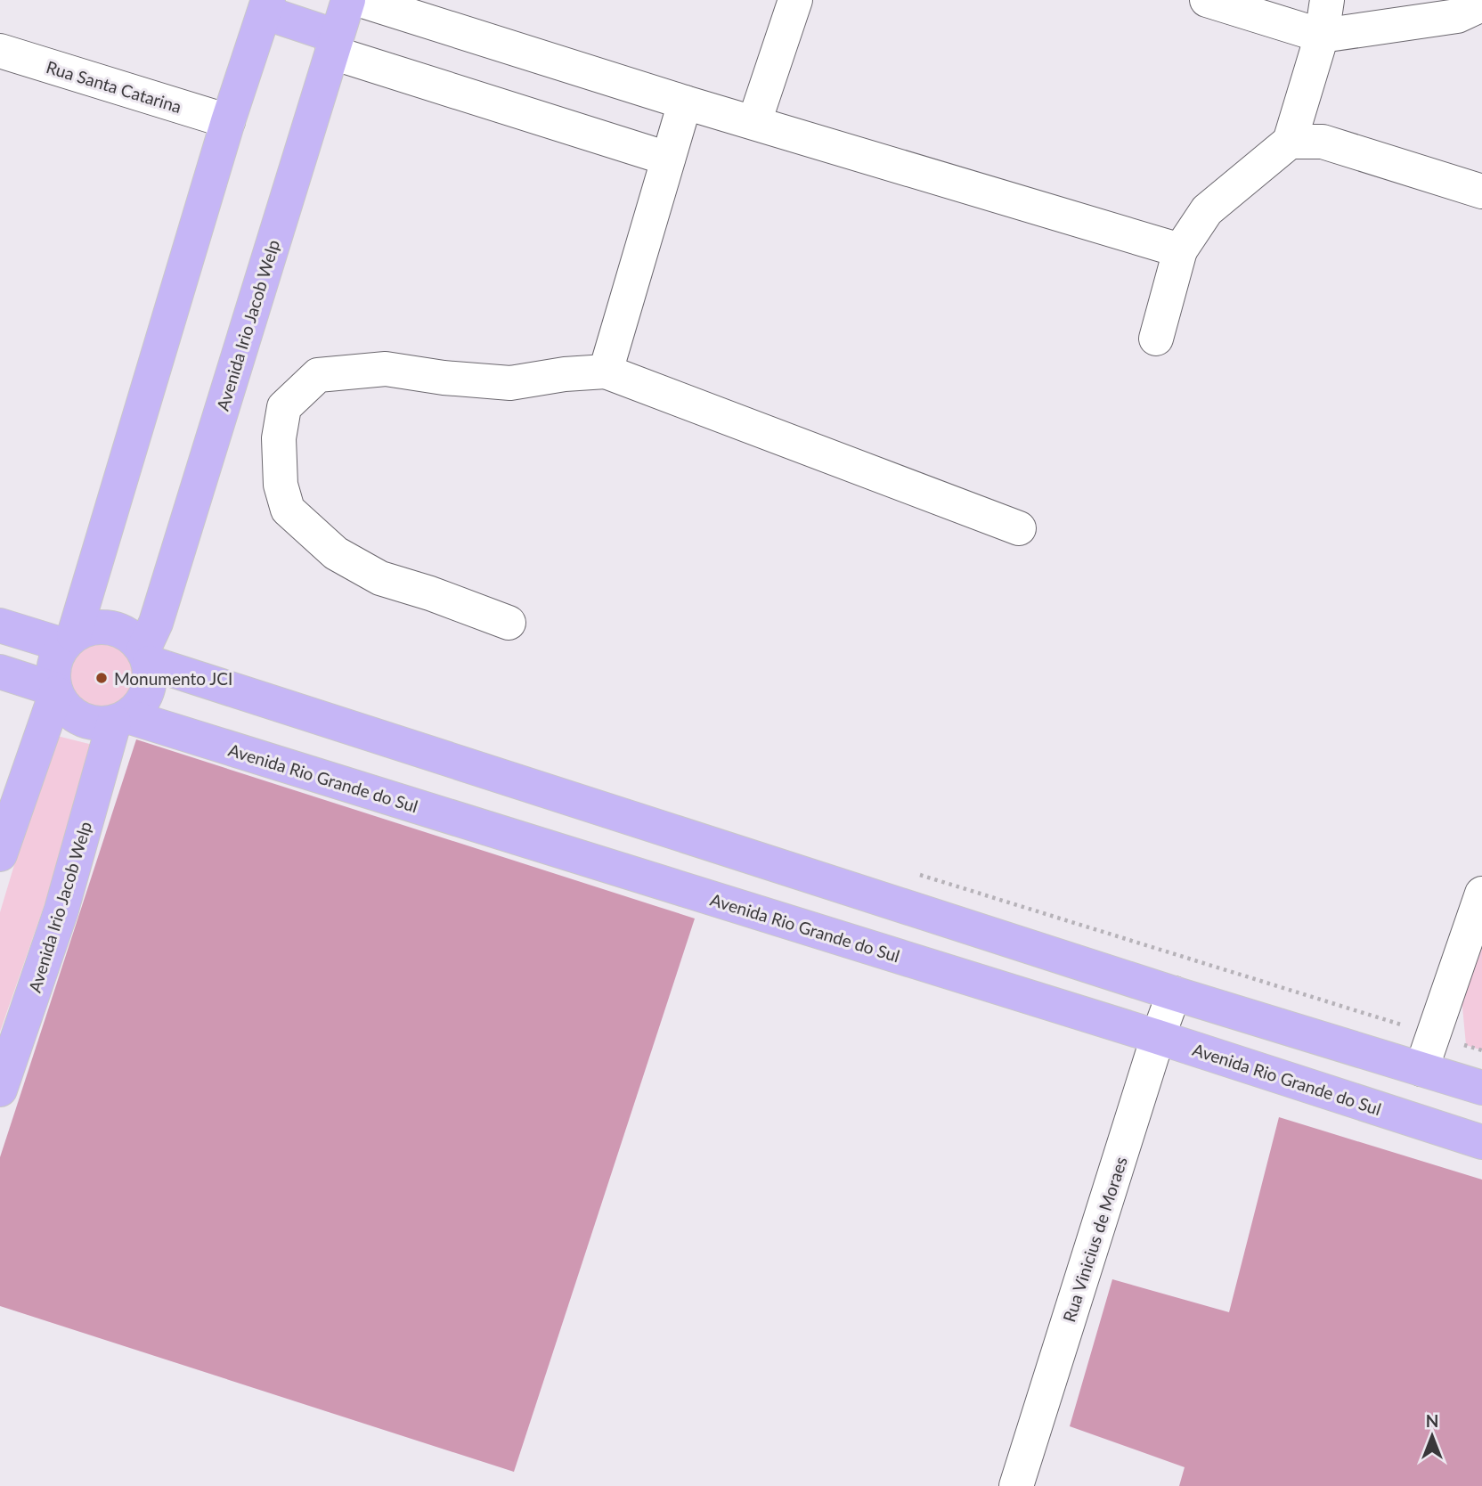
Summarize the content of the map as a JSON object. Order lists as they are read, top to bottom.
{
  "streets": {
    "main road": ["Avenida Irio Jacob Welp", "Avenida Rio Grande do Sul"],
    "street": ["Rua Santa Catarina", "Rua Vinicius de Moraes"]
  },
  "crossings": [
    ["Avenida Irio Jacob Welp", "Avenida Rio Grande do Sul"],
    ["Avenida Rio Grande do Sul", "Rua Vinicius de Moraes"]
  ],
  "places": ["Monumento JCI"],
  "north": "top"
}
